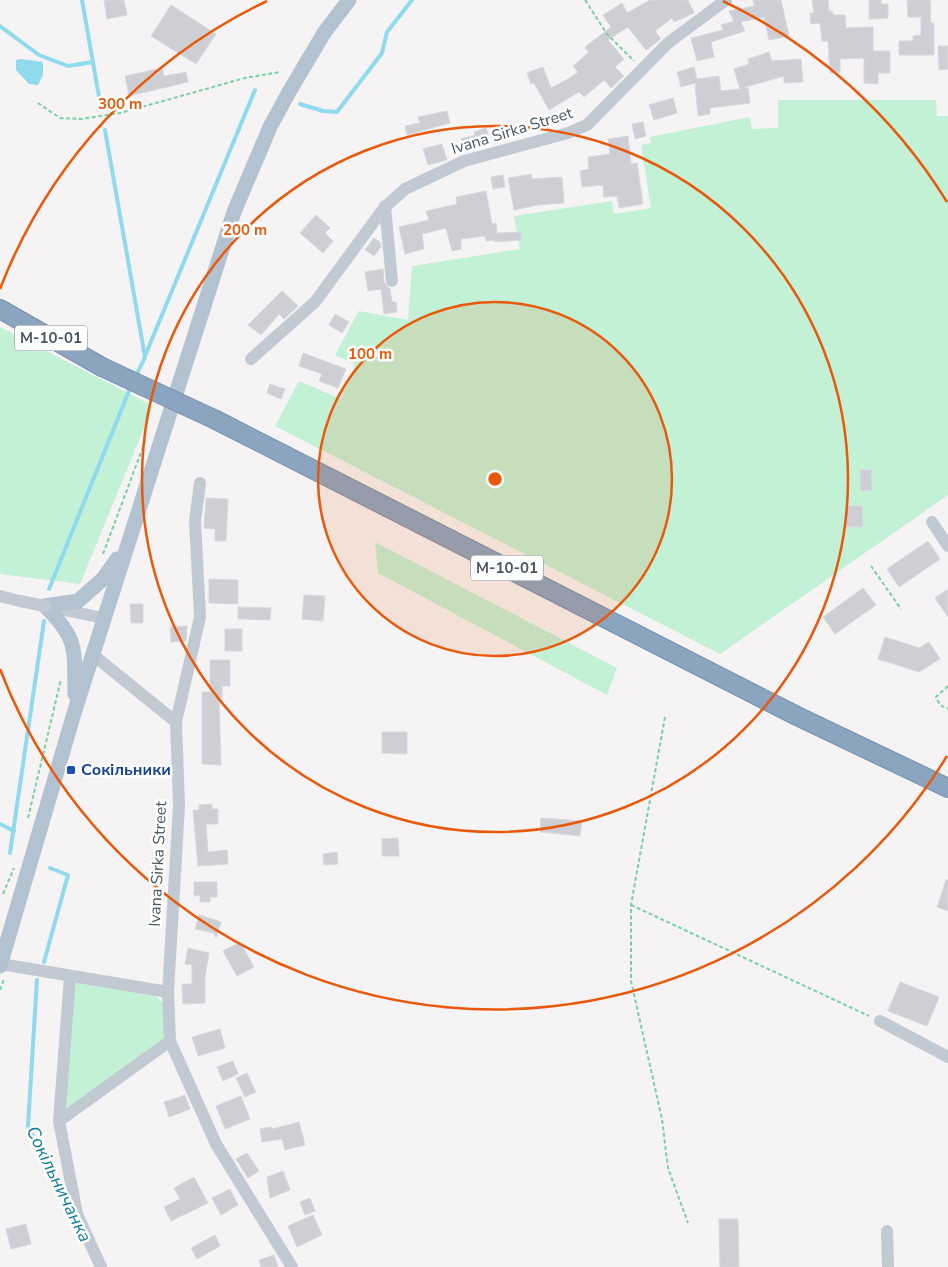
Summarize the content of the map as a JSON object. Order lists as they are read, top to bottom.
{
  "streets": {
    "highway": ["М-10-01"],
    "street": ["Ivana Sirka Street"]
  },
  "water": ["Сокільничанка"],
  "places": {
    "transit": ["Сокільники"]
  },
  "rings": ["300 m", "200 m", "100 m"]
}
